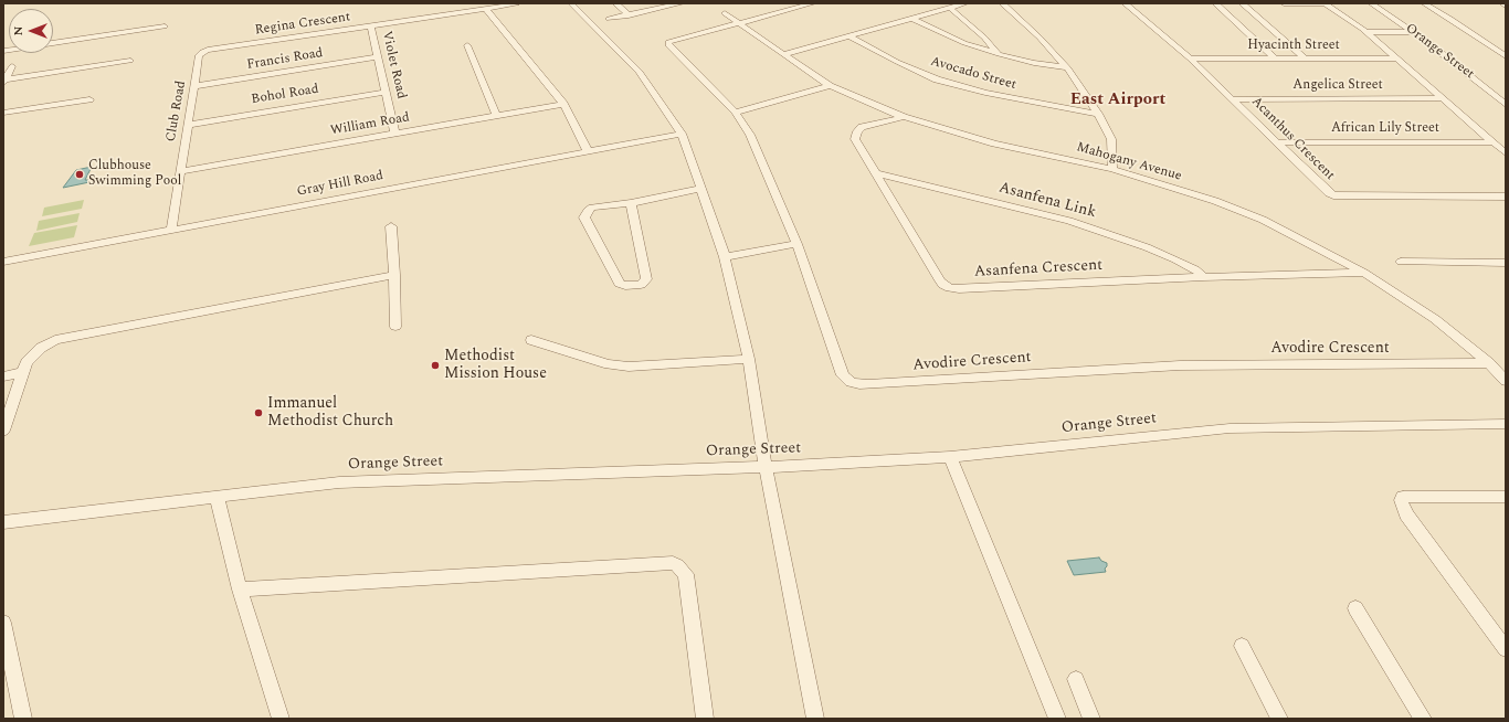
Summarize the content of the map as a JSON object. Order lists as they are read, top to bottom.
{
  "streets": {
    "street": [
      "Regina Crescent",
      "Hyacinth Street",
      "Orange Street",
      "Francis Road",
      "Violet Road",
      "Avocado Street",
      "Angelica Street",
      "Bohol Road",
      "Club Road",
      "William Road",
      "African Lily Street",
      "Acanthus Crescent",
      "Mahogany Avenue",
      "Gray Hill Road",
      "Asanfena Link",
      "Asanfena Crescent",
      "Avodire Crescent"
    ]
  },
  "crossings": [
    ["Regina Crescent", "Violet Road"],
    ["Regina Crescent", "Club Road"],
    ["Hyacinth Street", "Acanthus Crescent"],
    ["Francis Road", "Violet Road"],
    ["Francis Road", "Club Road"],
    ["Violet Road", "Bohol Road"],
    ["Violet Road", "William Road"],
    ["Angelica Street", "Acanthus Crescent"],
    ["Bohol Road", "Club Road"],
    ["Club Road", "William Road"],
    ["Club Road", "Gray Hill Road"],
    ["African Lily Street", "Acanthus Crescent"],
    ["Mahogany Avenue", "Asanfena Crescent"],
    ["Mahogany Avenue", "Avodire Crescent"],
    ["Asanfena Link", "Asanfena Crescent"]
  ],
  "districts": ["East Airport"],
  "places": ["Clubhouse Swimming Pool", "Methodist Mission House", "Immanuel Methodist Church"],
  "north": "left"
}
